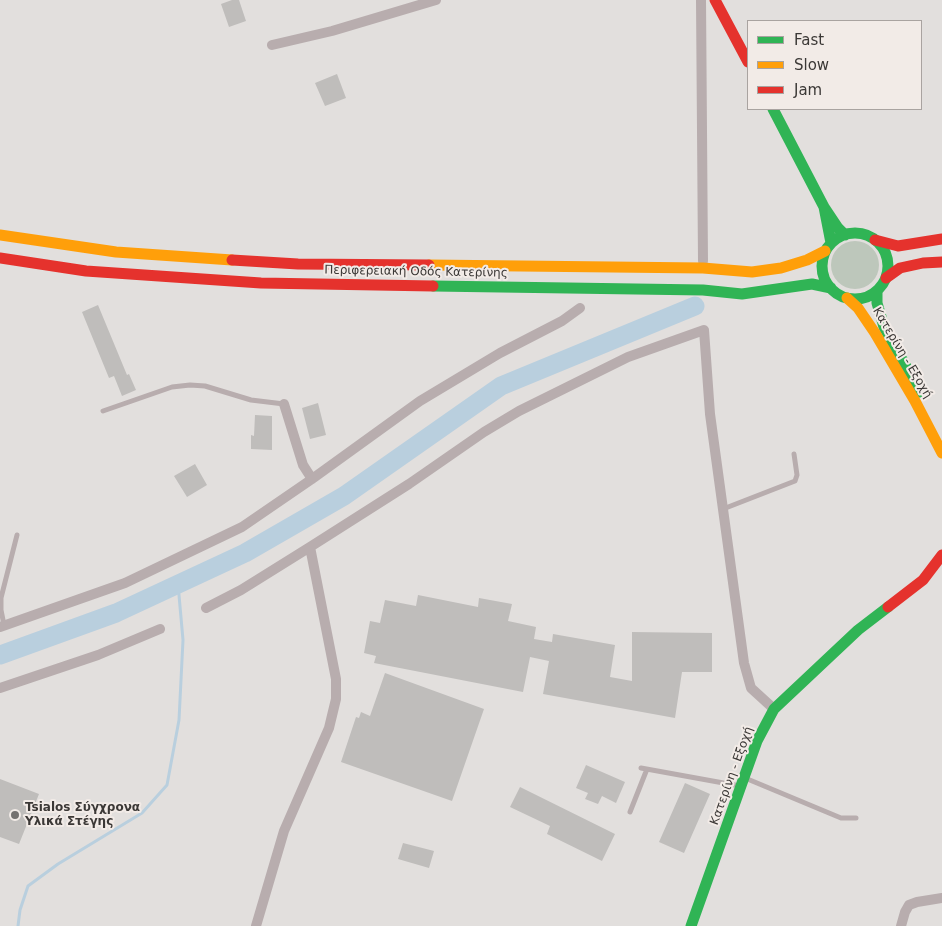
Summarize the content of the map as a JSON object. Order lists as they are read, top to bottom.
{
  "streets": {
    "main road": ["Περιφερειακή Οδός Κατερίνης", "Κατερίνη - Εξοχή"]
  },
  "crossings": [
    ["Περιφερειακή Οδός Κατερίνης", "Κατερίνη - Εξοχή"]
  ],
  "places": ["Tsialos Σύγχρονα Υλικά Στέγης"],
  "legend": ["Fast", "Slow", "Jam"]
}
